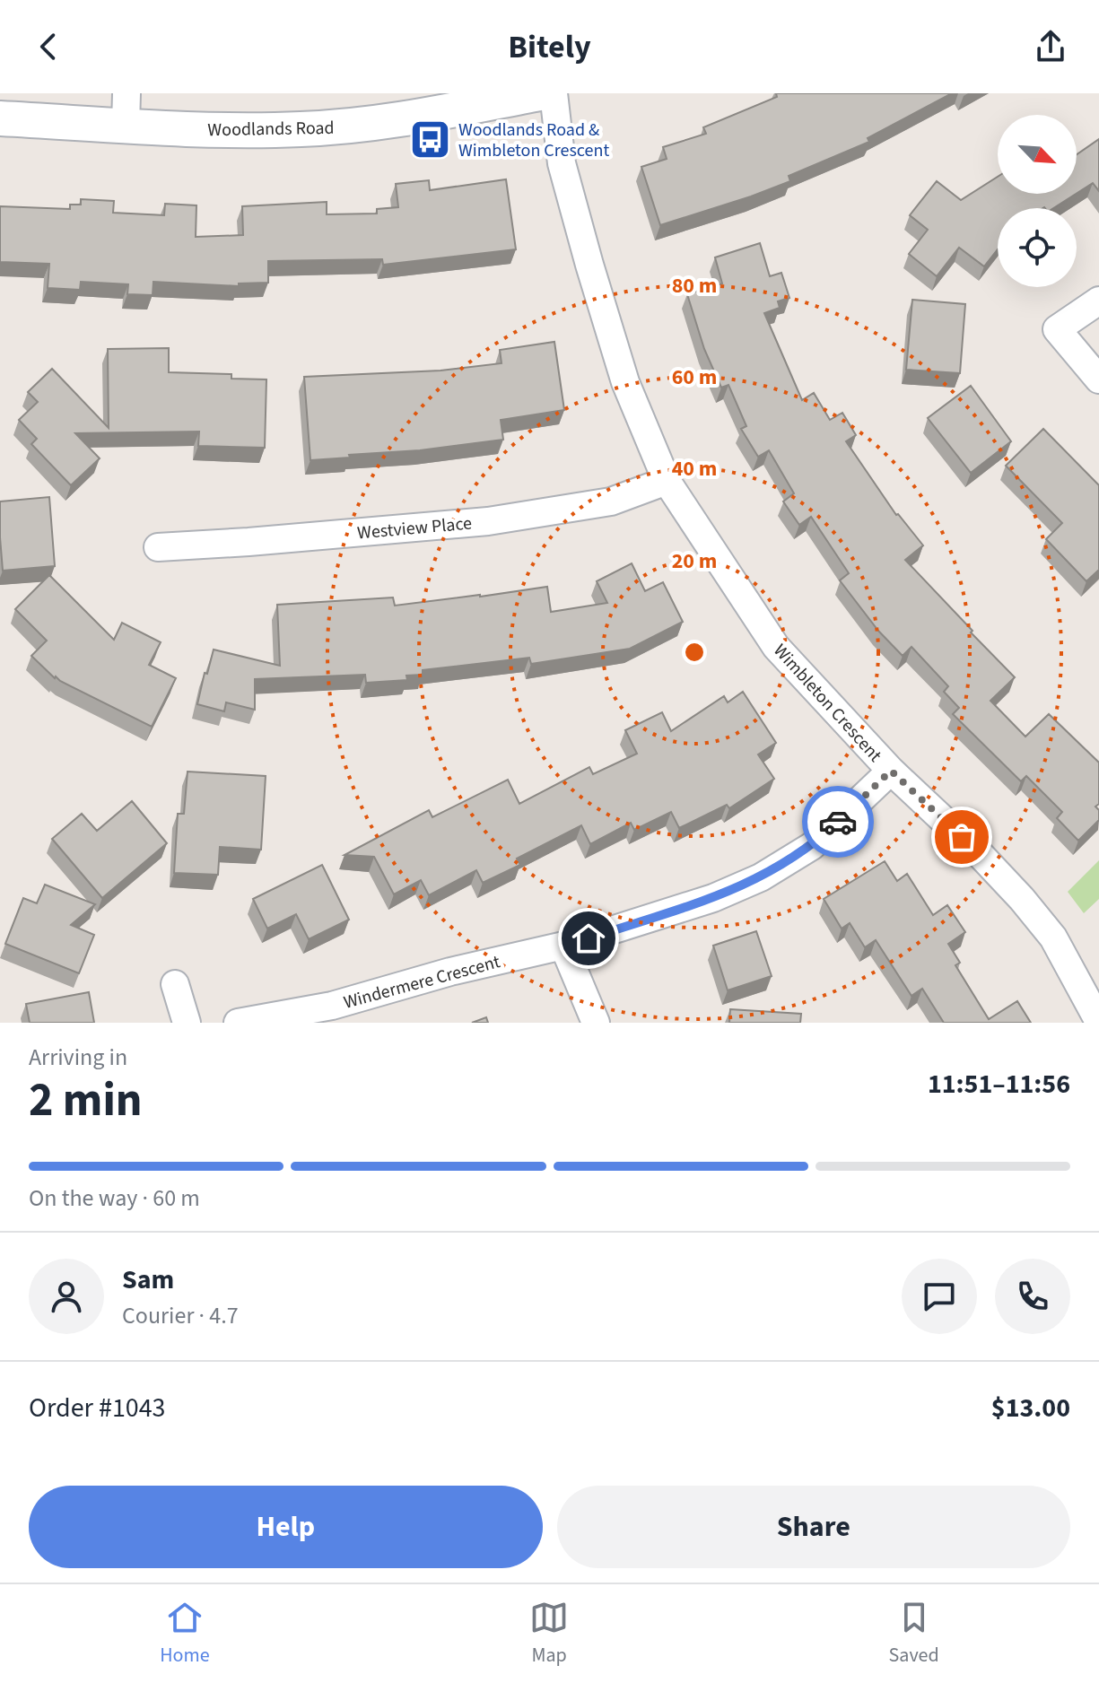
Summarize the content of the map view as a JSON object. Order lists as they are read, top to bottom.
{
  "streets": {
    "street": [
      "Woodlands Road",
      "Westview Place",
      "Wimbleton Crescent",
      "Windermere Crescent"
    ]
  },
  "crossings": [
    ["Westview Place", "Wimbleton Crescent"],
    ["Wimbleton Crescent", "Windermere Crescent"]
  ],
  "places": {
    "bus stop": ["Woodlands Road & Wimbleton Crescent"]
  },
  "north": "bottom right",
  "page": {
    "header": "Bitely",
    "heading": ["2 min", "Arriving in", "11:51–11:56"],
    "panel": [
      "Sam",
      "Courier · 4.7",
      "Order #1043",
      "$13.00"
    ],
    "bar": "On the way · 60 m",
    "buttons": ["Help", "Share"],
    "tabs": ["Home", "Map", "Saved"]
  },
  "rings": [
    "80 m",
    "60 m",
    "40 m",
    "20 m"
  ]
}
